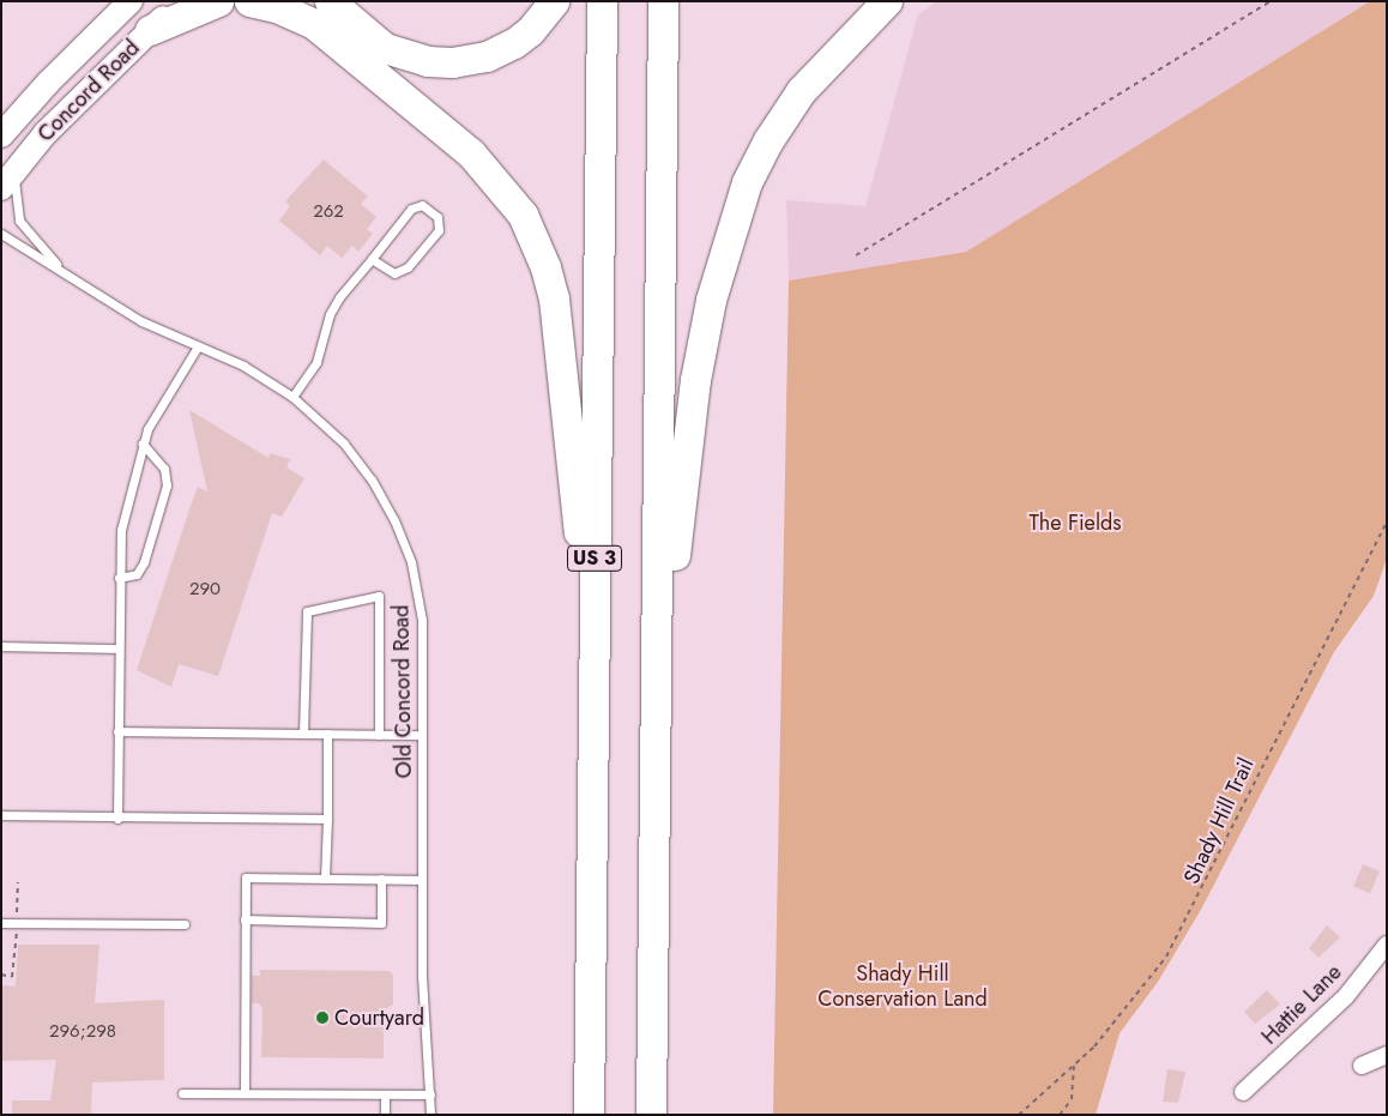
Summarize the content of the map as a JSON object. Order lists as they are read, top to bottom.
{
  "streets": {
    "highway": ["US 3"],
    "main road": ["Concord Road"],
    "street": ["Hattie Lane"],
    "lane": ["Old Concord Road"],
    "path": ["Shady Hill Trail"]
  },
  "crossings": [
    ["Concord Road", "Old Concord Road"]
  ],
  "parks": ["The Fields", "Shady Hill Conservation Land"],
  "places": ["Courtyard"],
  "house_numbers": ["262", "290", "296;298"]
}
